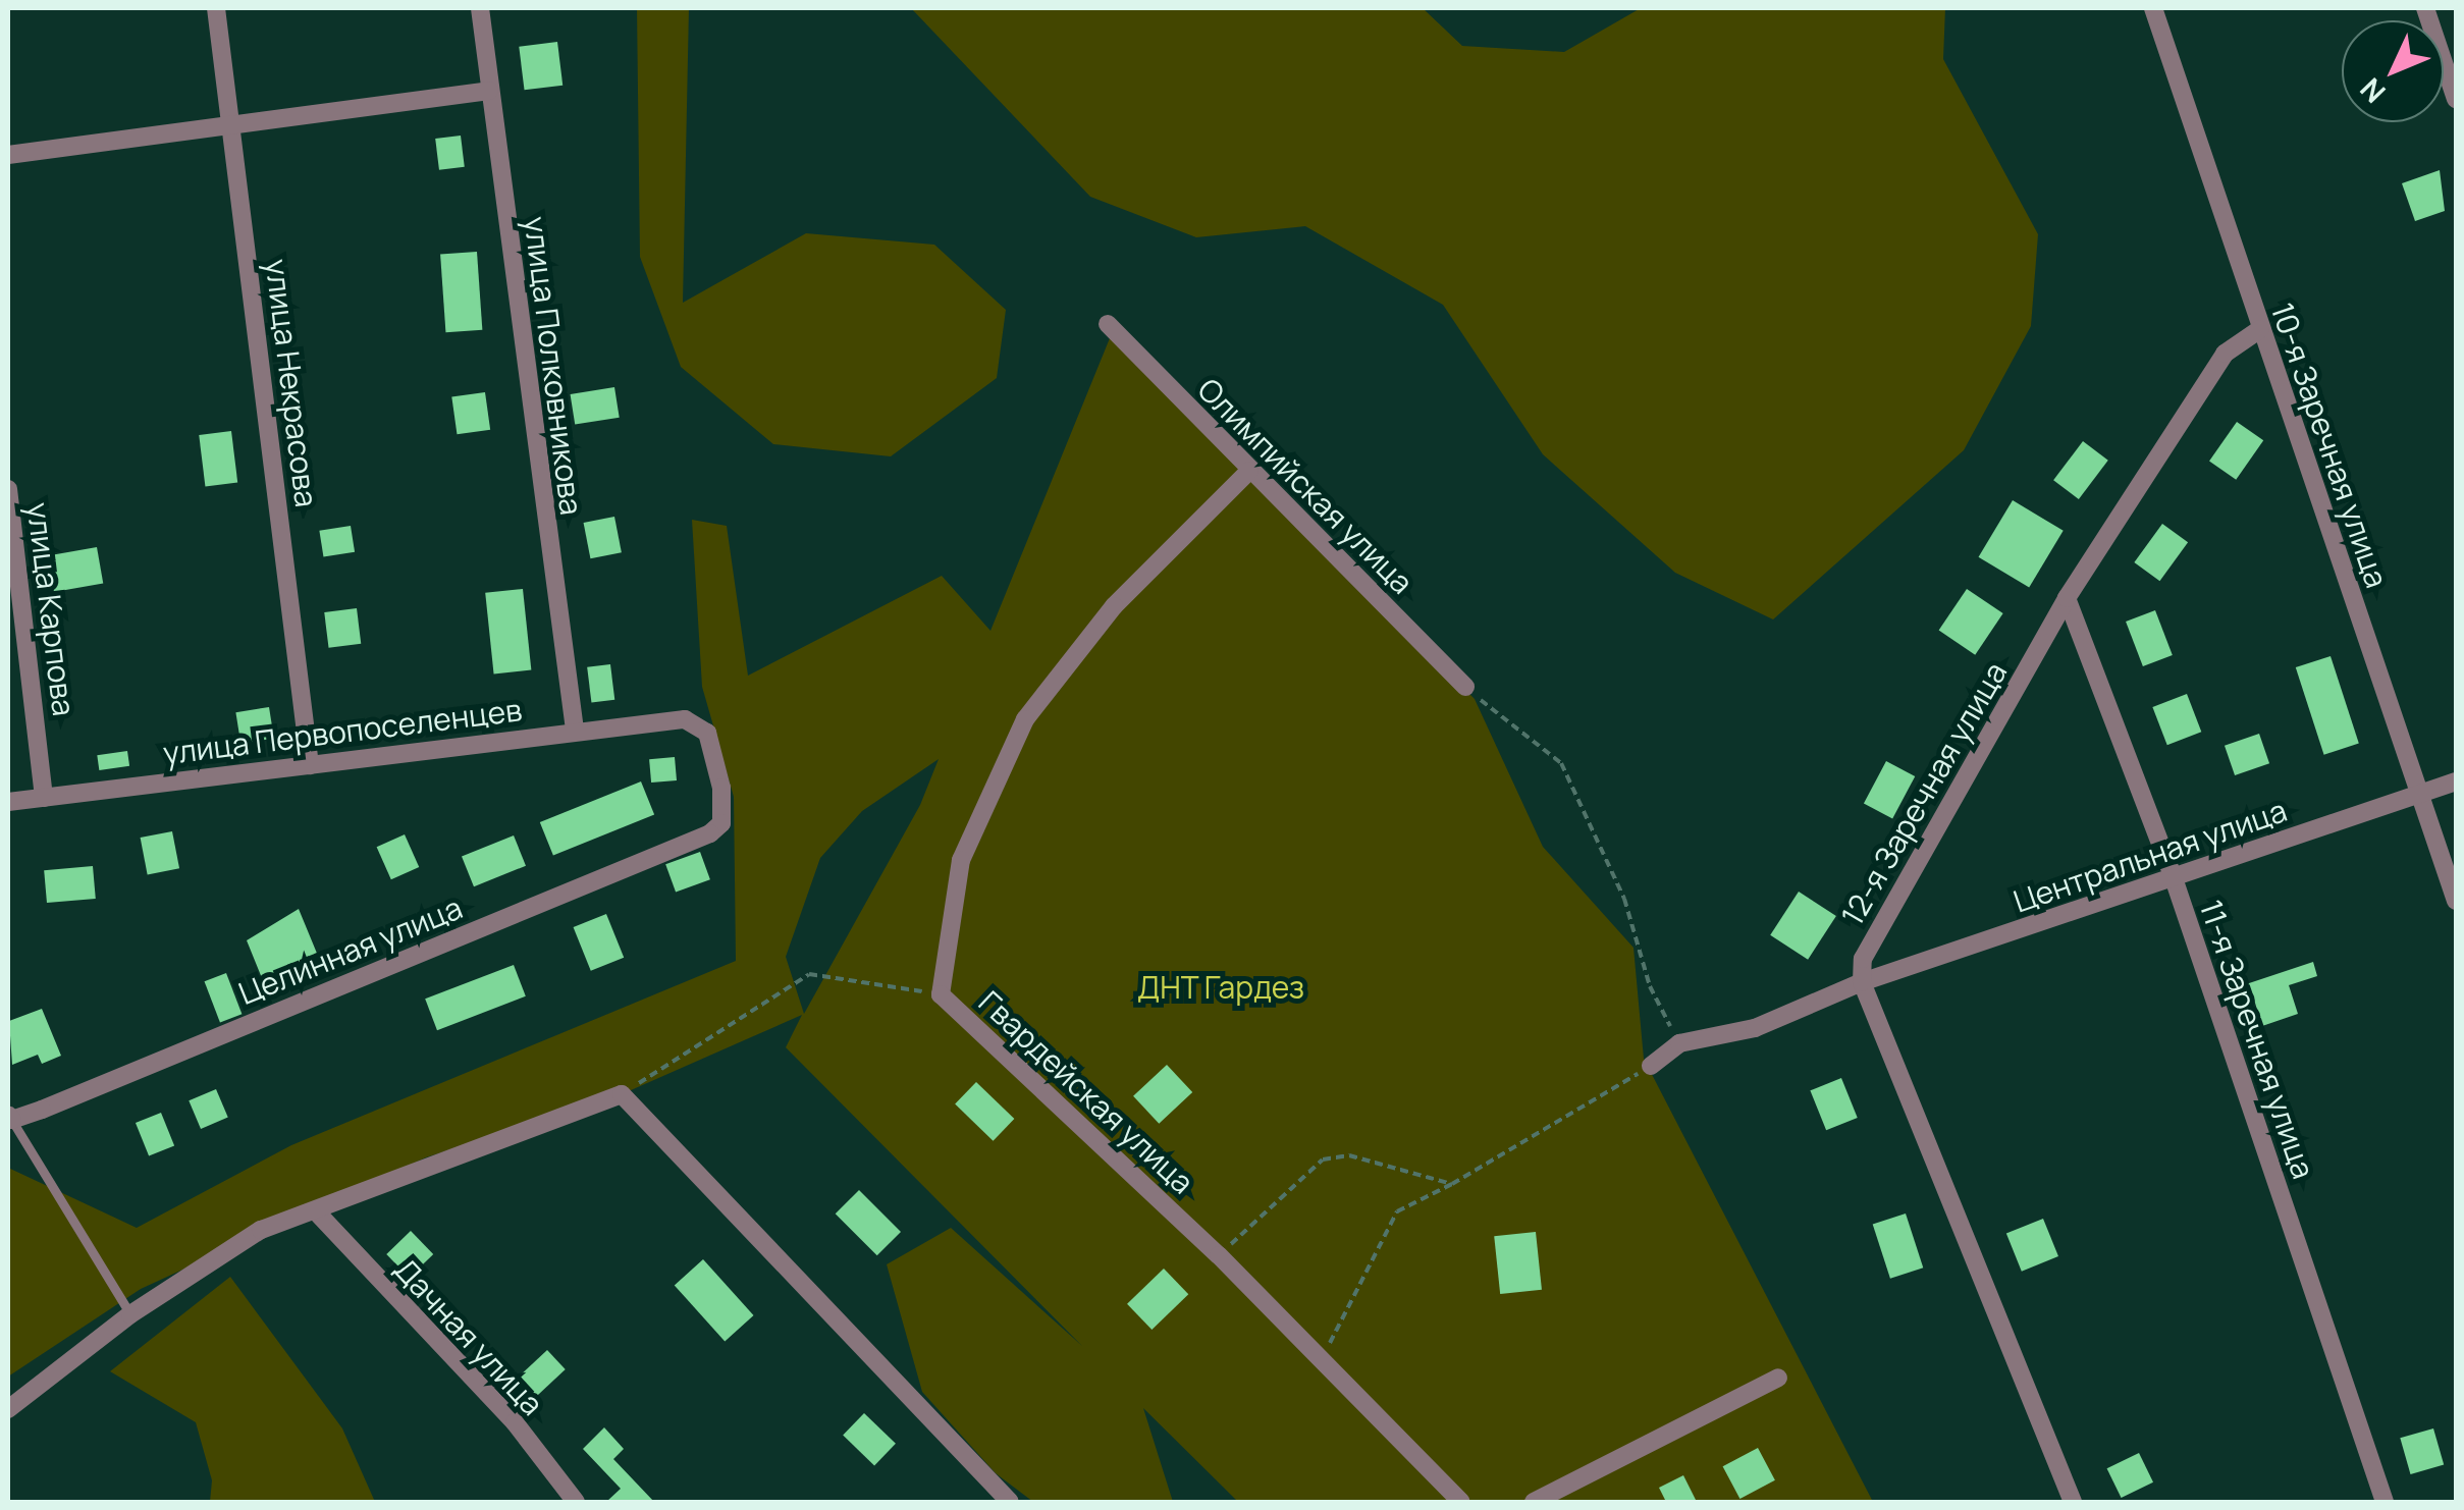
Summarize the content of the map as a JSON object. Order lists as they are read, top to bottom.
{
  "streets": {
    "street": [
      "улица Полковникова",
      "улица Некрасова",
      "10-я Заречная улица",
      "Олимпийская улица",
      "улица Карпова",
      "улица Первопоселенцев",
      "12-я Заречная улица",
      "Центральная улица",
      "Целинная улица",
      "11-я Заречная улица",
      "Гвардейская улица",
      "Дачная улица"
    ]
  },
  "crossings": [
    ["улица Полковникова", "улица Первопоселенцев"],
    ["улица Некрасова", "улица Первопоселенцев"],
    ["10-я Заречная улица", "12-я Заречная улица"],
    ["10-я Заречная улица", "Центральная улица"],
    ["Олимпийская улица", "Гвардейская улица"],
    ["улица Карпова", "улица Первопоселенцев"],
    ["улица Первопоселенцев", "Целинная улица"],
    ["12-я Заречная улица", "Центральная улица"],
    ["12-я Заречная улица", "11-я Заречная улица"],
    ["Центральная улица", "11-я Заречная улица"]
  ],
  "parks": ["ДНТ Гардез"],
  "north": "bottom left"
}
